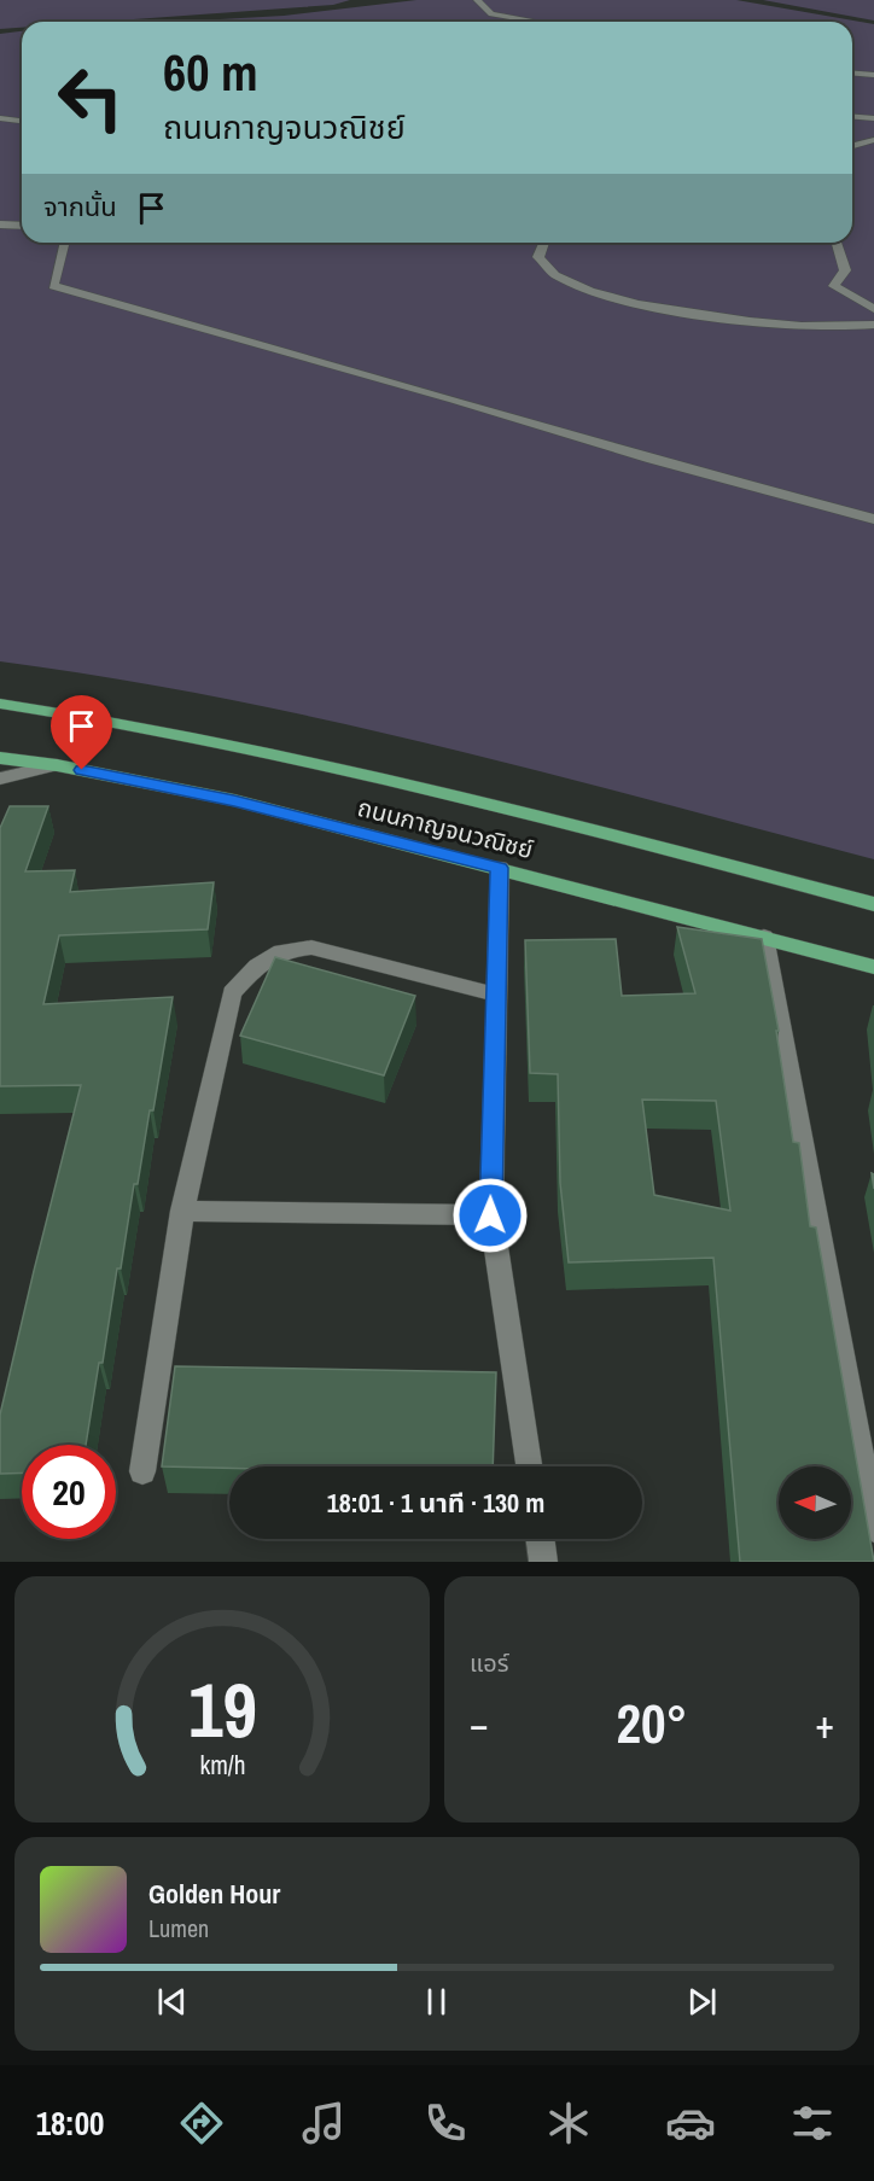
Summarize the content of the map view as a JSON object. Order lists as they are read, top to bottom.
{
  "streets": {
    "main road": ["ถนนกาญจนวณิชย์"]
  },
  "north": "left",
  "page": {
    "turn": ["60 m", "ถนนกาญจนวณิชย์"],
    "then": "จากนั้น",
    "limit": "20",
    "trip": "18:01 · 1 นาที · 130 m",
    "tile": "แอร์",
    "heat": ["−", "20°", "+"],
    "song": ["Golden Hour", "Lumen"],
    "tabs": "18:00",
    "gauge": ["19", "km/h"]
  }
}
